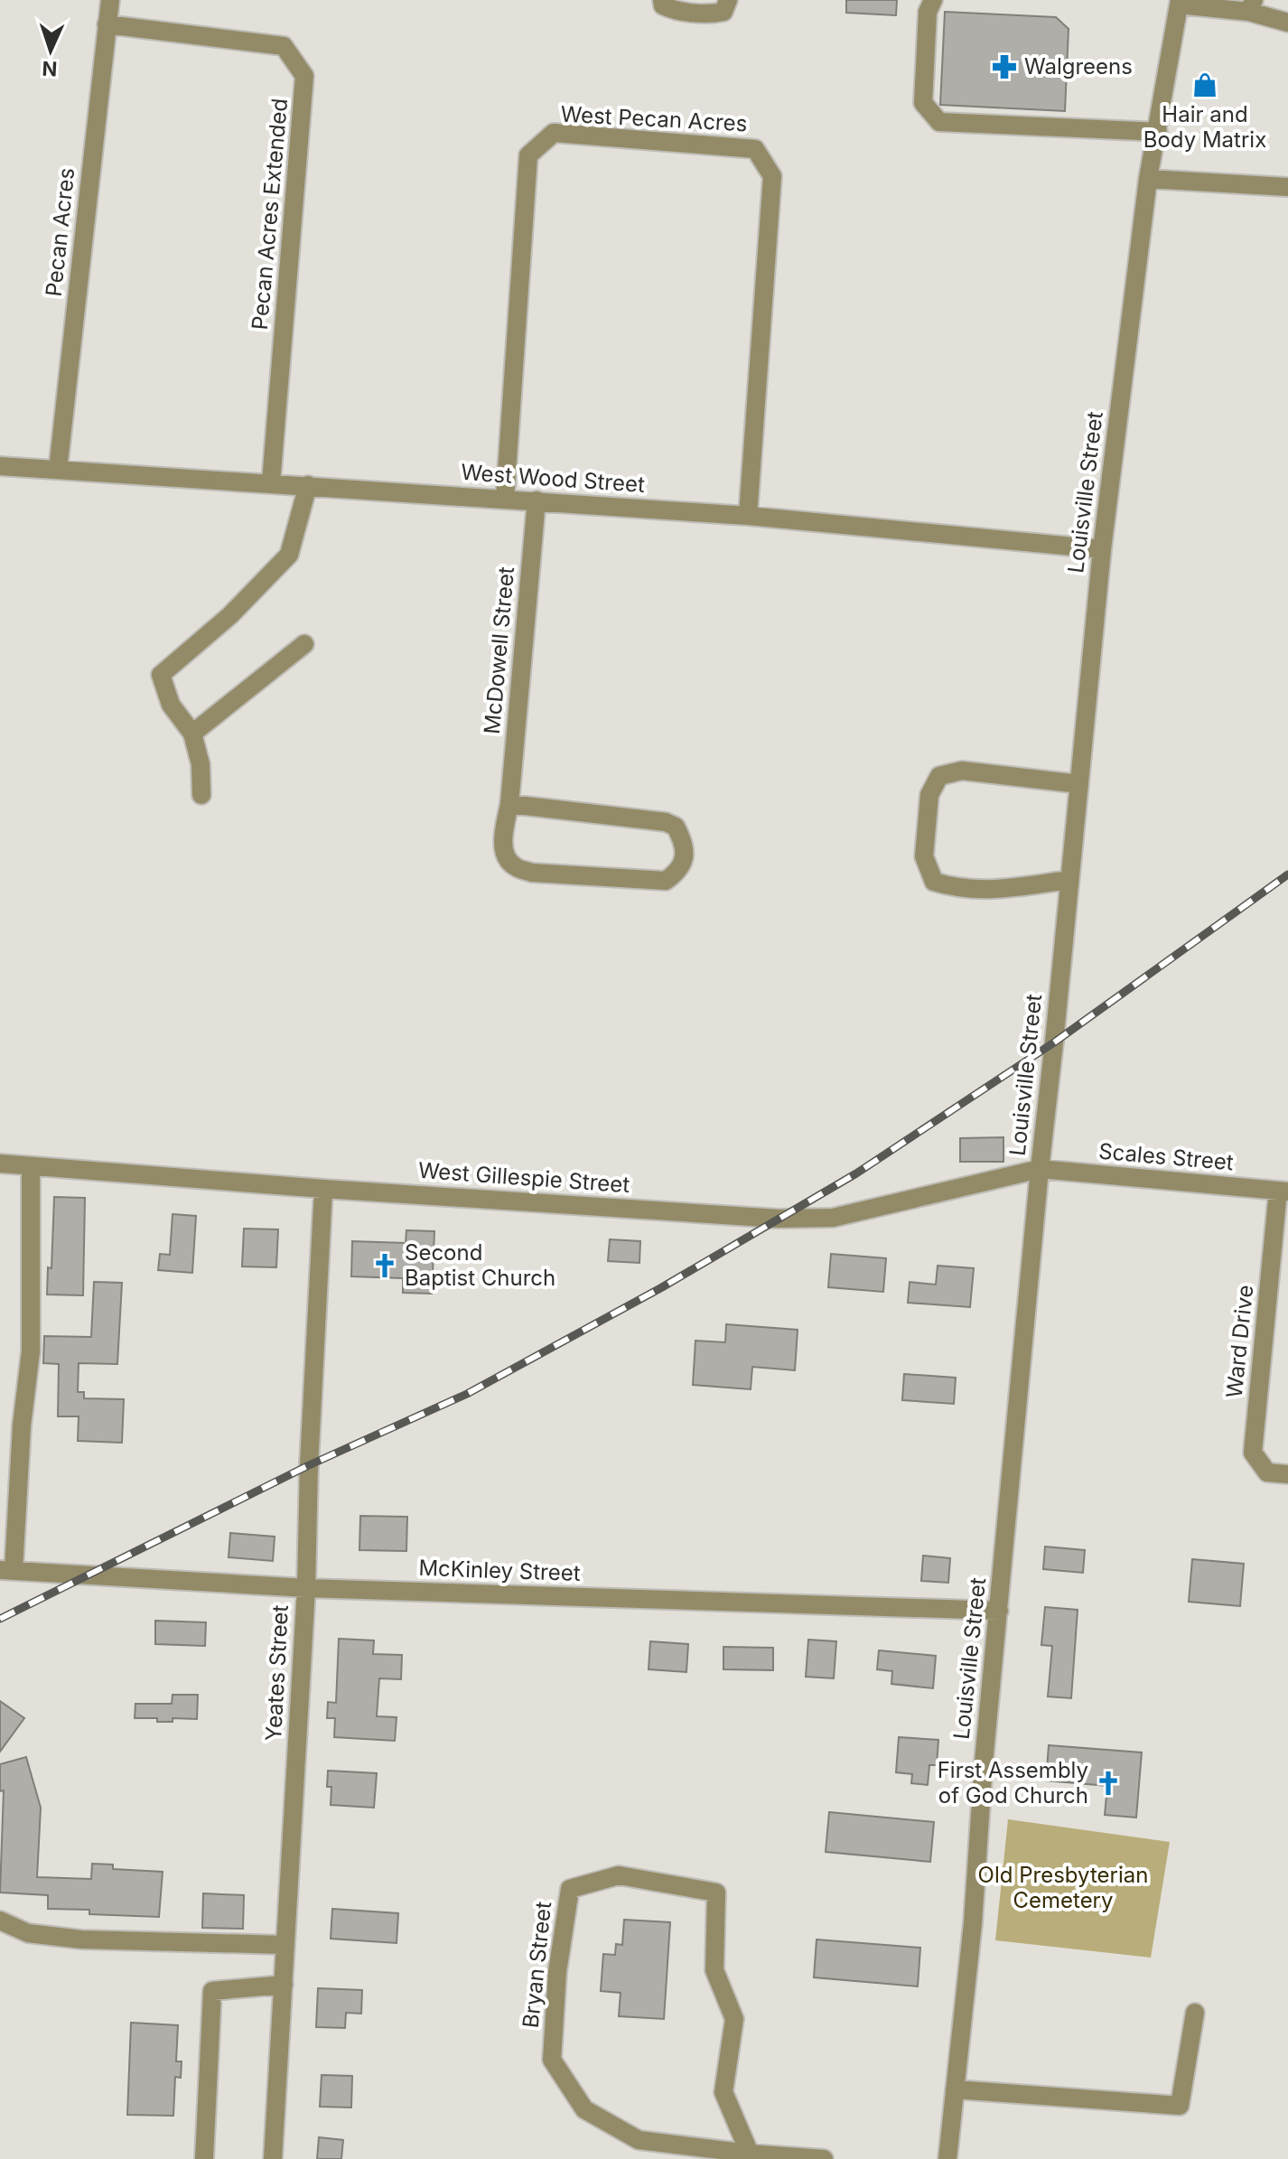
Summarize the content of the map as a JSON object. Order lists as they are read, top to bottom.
{
  "streets": {
    "street": [
      "West Pecan Acres",
      "Pecan Acres Extended",
      "Pecan Acres",
      "West Wood Street",
      "Louisville Street",
      "McDowell Street",
      "Scales Street",
      "West Gillespie Street",
      "Ward Drive",
      "McKinley Street",
      "Yeates Street",
      "Bryan Street"
    ]
  },
  "crossings": [
    ["West Pecan Acres", "West Wood Street"],
    ["Pecan Acres Extended", "Pecan Acres"],
    ["Pecan Acres Extended", "West Wood Street"],
    ["Pecan Acres", "West Wood Street"],
    ["West Wood Street", "Louisville Street"],
    ["West Wood Street", "McDowell Street"],
    ["Louisville Street", "Scales Street"],
    ["Louisville Street", "West Gillespie Street"],
    ["Louisville Street", "McKinley Street"],
    ["Scales Street", "West Gillespie Street"],
    ["Scales Street", "Ward Drive"],
    ["West Gillespie Street", "Yeates Street"],
    ["McKinley Street", "Yeates Street"]
  ],
  "parks": ["Old Presbyterian Cemetery"],
  "places": {
    "pharmacy": ["Walgreens"],
    "shop": ["Hair and Body Matrix"],
    "church": ["Second Baptist Church", "First Assembly of God Church"]
  },
  "north": "bottom"
}
